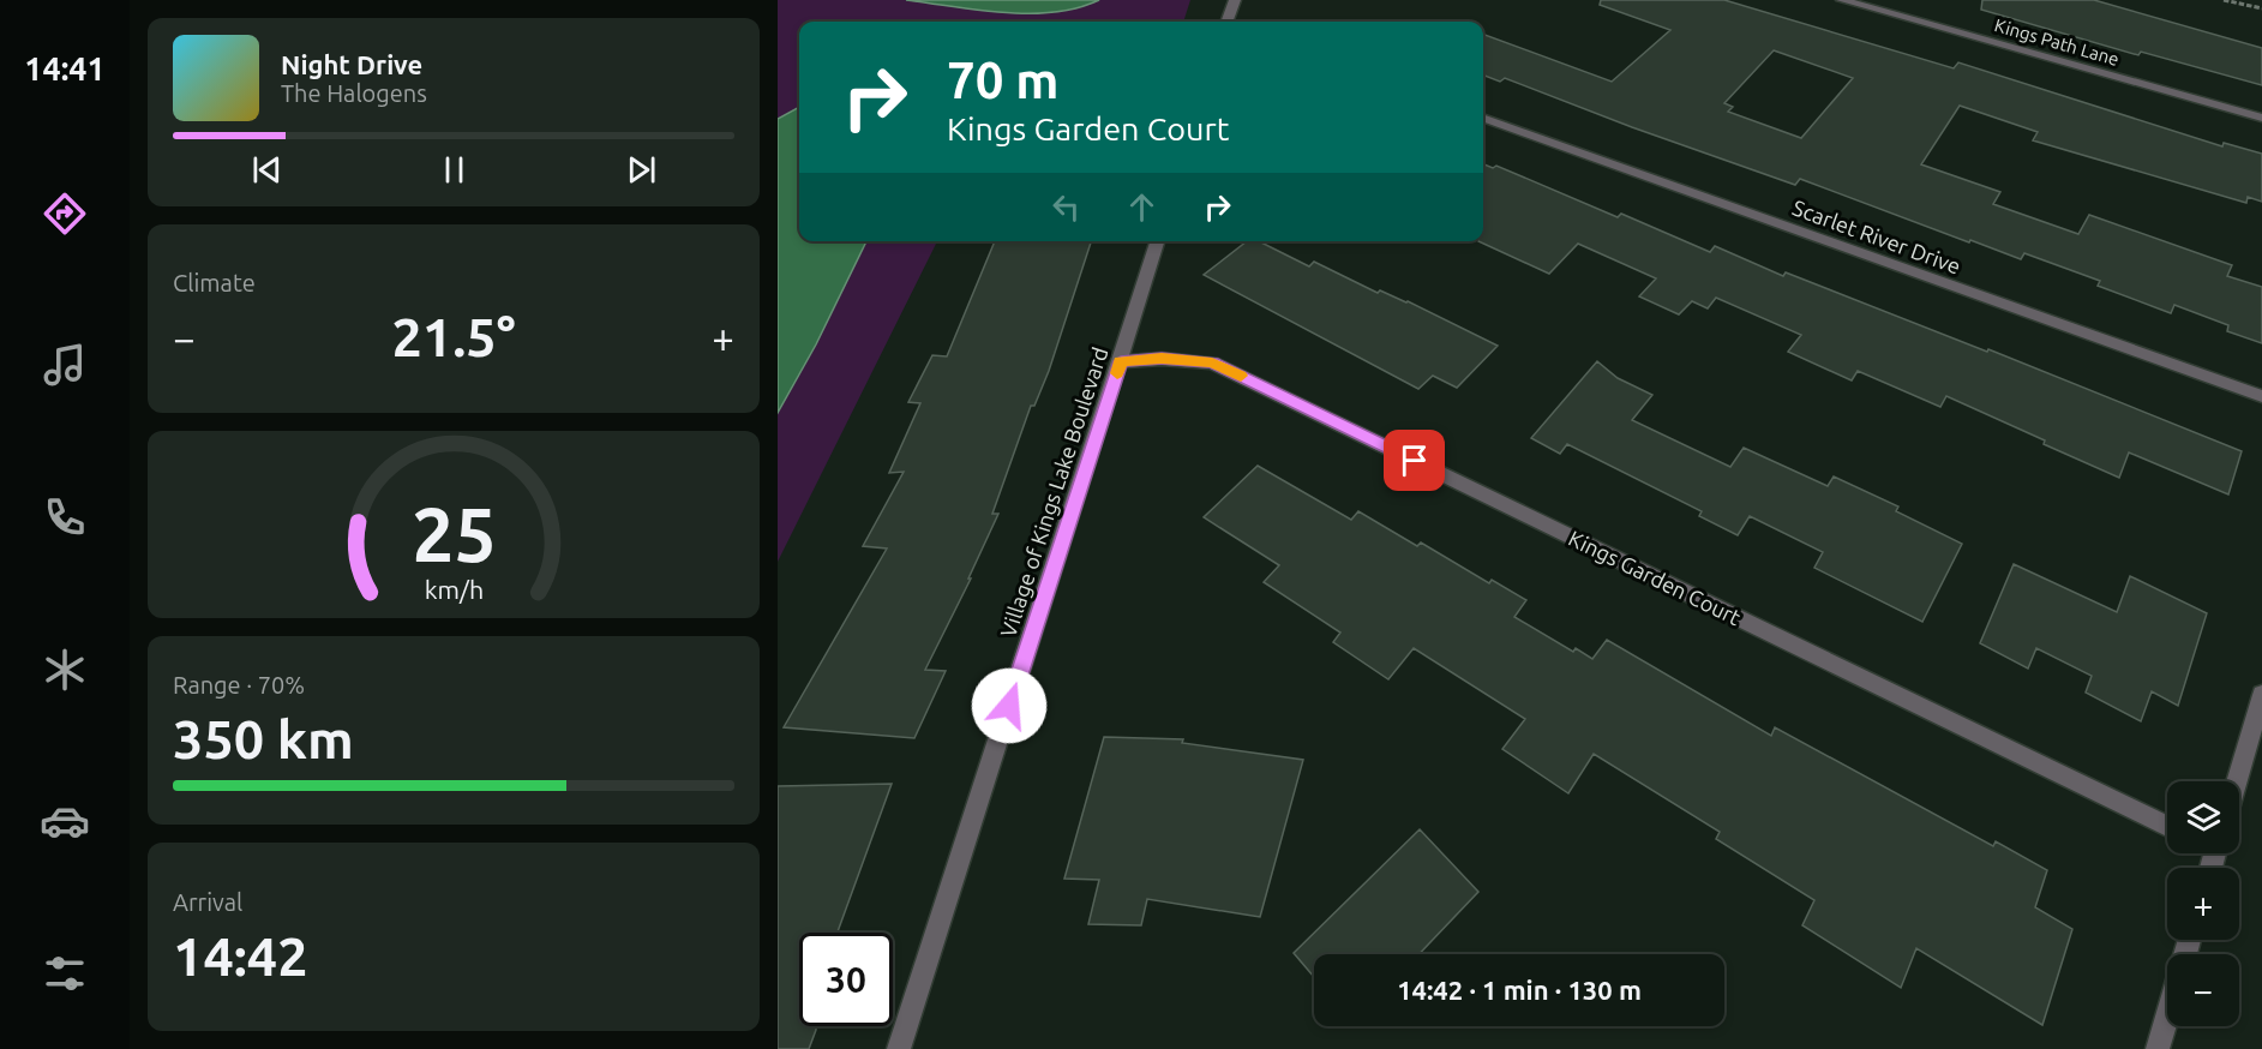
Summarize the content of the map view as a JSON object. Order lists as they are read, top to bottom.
{
  "streets": {
    "street": [
      "Kings Path Lane",
      "Scarlet River Drive",
      "Village of Kings Lake Boulevard",
      "Kings Garden Court"
    ]
  },
  "crossings": [
    ["Village of Kings Lake Boulevard", "Kings Garden Court"]
  ],
  "page": {
    "tabs": "14:41",
    "turn": ["70 m", "Kings Garden Court"],
    "song": ["Night Drive", "The Halogens"],
    "tile": [
      "Climate",
      ["Range · 70%", "350 km"],
      ["Arrival", "14:42"]
    ],
    "heat": ["−", "21.5°", "+"],
    "map_buttons": ["+", "−"],
    "limit": "30",
    "trip": "14:42 · 1 min · 130 m",
    "gauge": ["25", "km/h"]
  }
}
